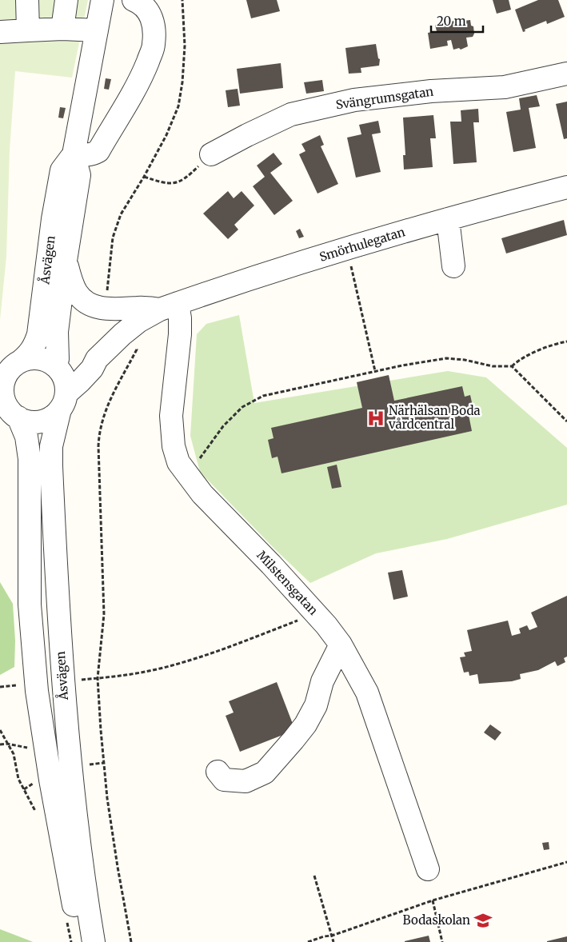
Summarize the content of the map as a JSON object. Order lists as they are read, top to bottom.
{
  "streets": {
    "street": [
      "Svängrumsgatan",
      "Smörhulegatan",
      "Åsvägen",
      "Milstensgatan"
    ]
  },
  "crossings": [
    ["Smörhulegatan", "Åsvägen"],
    ["Smörhulegatan", "Milstensgatan"]
  ],
  "places": {
    "hospital": ["Närhälsan Boda vårdcentral"],
    "school or university": ["Bodaskolan"]
  },
  "scale_bar": "20 m"
}
